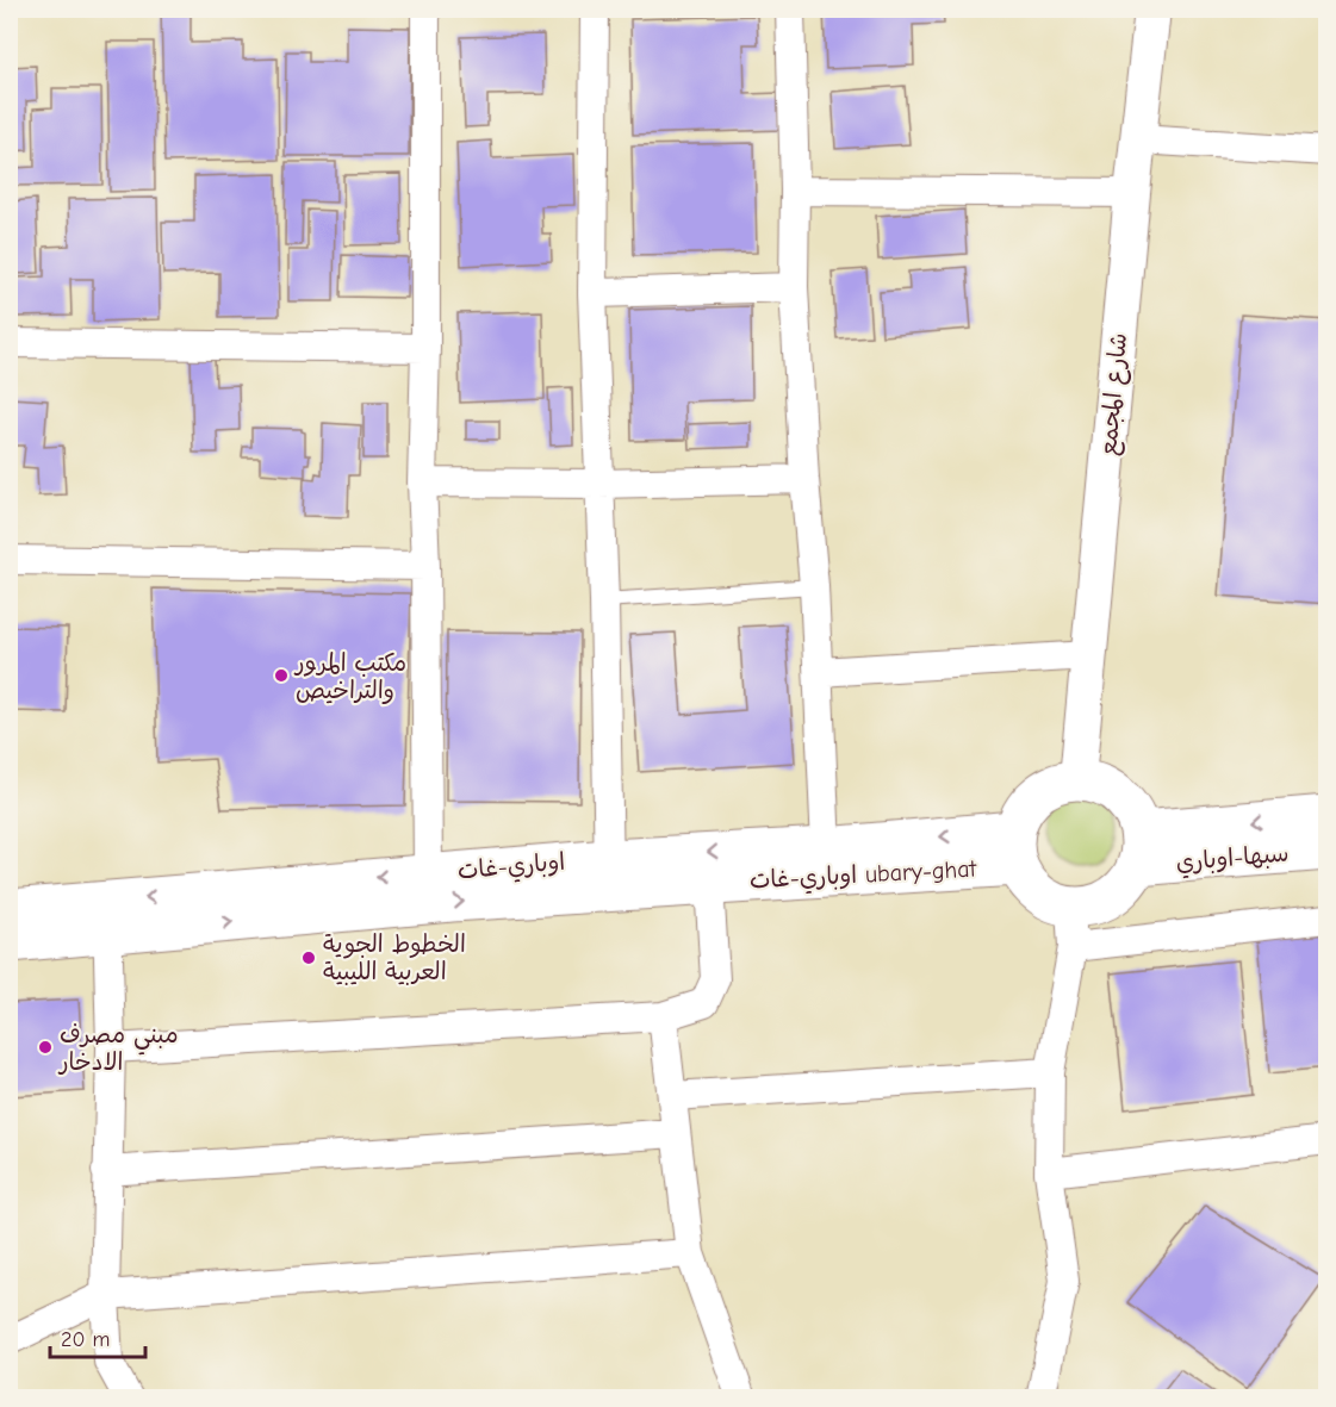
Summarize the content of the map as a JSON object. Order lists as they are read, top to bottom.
{
  "streets": {
    "highway": ["سبها-اوباري", "اوباري-غات", "اوباري-غات ubary-ghat"],
    "street": ["شارع المجمع"]
  },
  "crossings": [
    ["شارع المجمع", "سبها-اوباري"],
    ["شارع المجمع", "اوباري-غات"],
    ["شارع المجمع", "اوباري-غات ubary-ghat"],
    ["سبها-اوباري", "اوباري-غات"],
    ["سبها-اوباري", "اوباري-غات ubary-ghat"],
    ["اوباري-غات", "اوباري-غات ubary-ghat"]
  ],
  "places": ["مكتب المرور والتراخيص", "الخطوط الجوية العربية الليبية", "مبني مصرف الادخار"],
  "scale_bar": "20 m"
}
